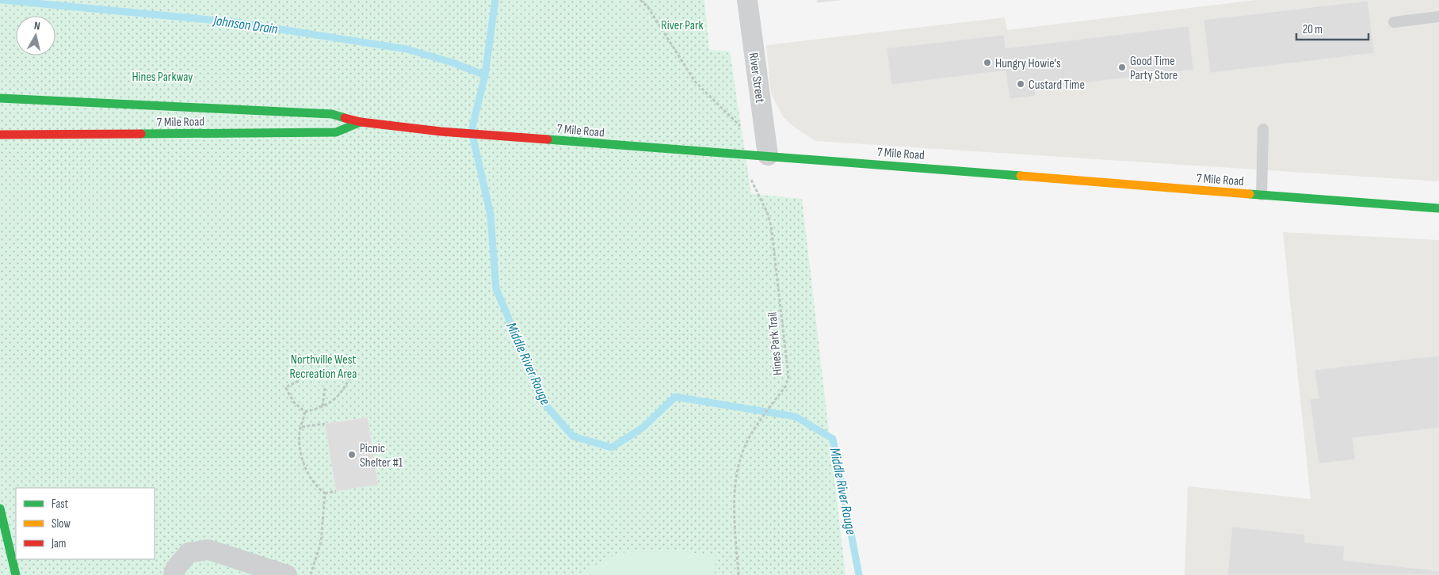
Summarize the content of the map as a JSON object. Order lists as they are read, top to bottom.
{
  "streets": {
    "street": ["River Street", "7 Mile Road"],
    "path": ["Hines Park Trail"]
  },
  "crossings": [
    ["River Street", "7 Mile Road"]
  ],
  "water": ["Johnson Drain", "Middle River Rouge"],
  "parks": ["River Park", "Hines Parkway", "Northville West Recreation Area"],
  "places": [
    "Hungry Howie's",
    "Good Time Party Store",
    "Custard Time",
    "Picnic Shelter #1"
  ],
  "legend": ["Fast", "Slow", "Jam"],
  "scale_bar": "20 m",
  "north": "top"
}
